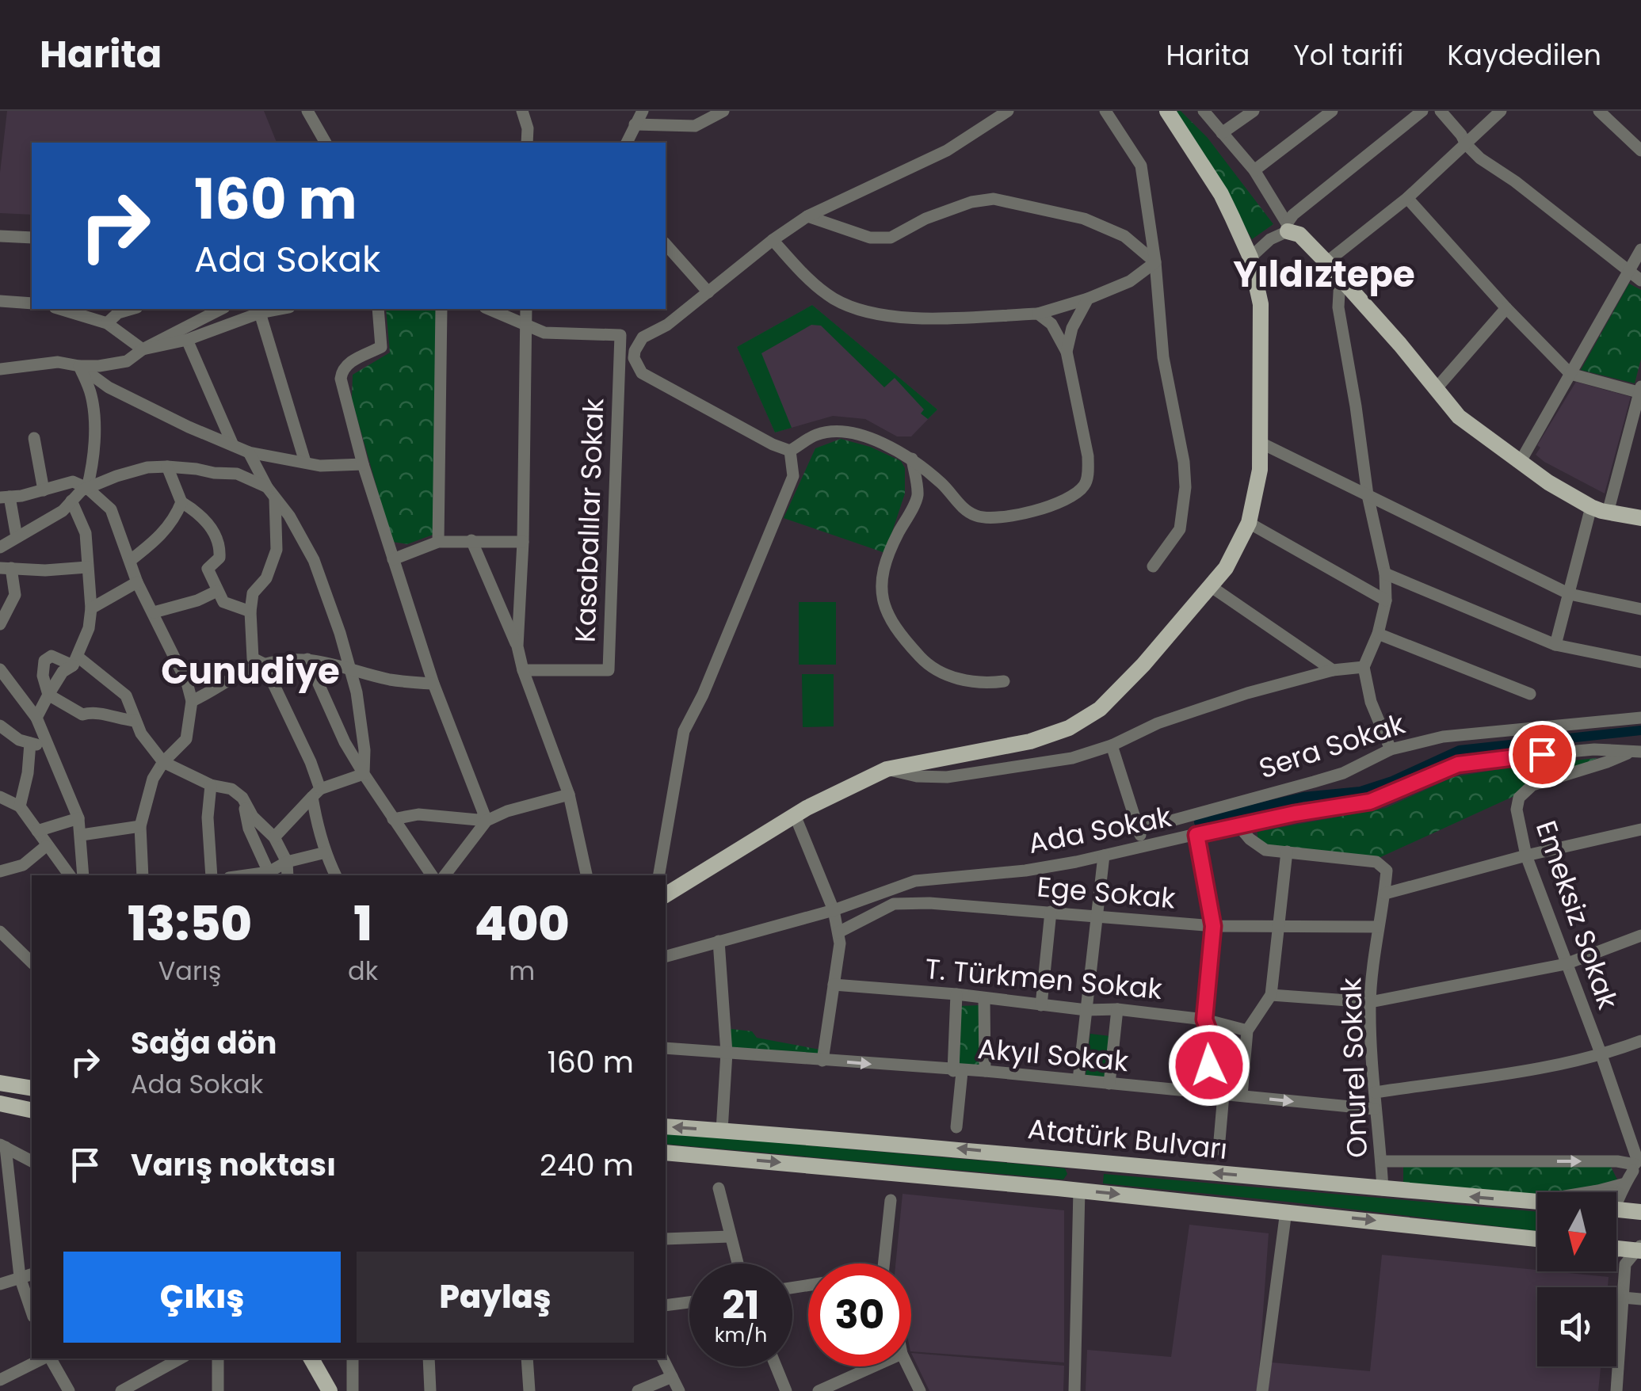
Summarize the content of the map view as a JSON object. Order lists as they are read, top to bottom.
{
  "streets": {
    "main road": ["Atatürk Bulvarı"],
    "street": [
      "Kasabalılar Sokak",
      "Sera Sokak",
      "Ada Sokak",
      "Ege Sokak",
      "Emeksiz Sokak",
      "T. Türkmen Sokak",
      "Akyıl Sokak",
      "Onurel Sokak"
    ]
  },
  "crossings": [
    ["Ada Sokak", "Emeksiz Sokak"],
    ["Ege Sokak", "Onurel Sokak"],
    ["Akyıl Sokak", "Onurel Sokak"],
    ["Onurel Sokak", "Atatürk Bulvarı"]
  ],
  "districts": ["Yıldıztepe", "Cunudiye"],
  "north": "bottom",
  "page": {
    "header": "Harita",
    "nav": ["Harita", "Yol tarifi", "Kaydedilen"],
    "turn": ["160 m", "Ada Sokak"],
    "eta": [
      "13:50",
      "Varış",
      "1",
      "dk",
      "400",
      "m"
    ],
    "list": [
      {
        "name": "Sağa dön",
        "note": "Ada Sokak",
        "value": "160 m"
      },
      {
        "name": "Varış noktası",
        "value": "240 m"
      }
    ],
    "buttons": ["Çıkış", "Paylaş"],
    "speed": "21 km/h",
    "limit": "30"
  }
}
